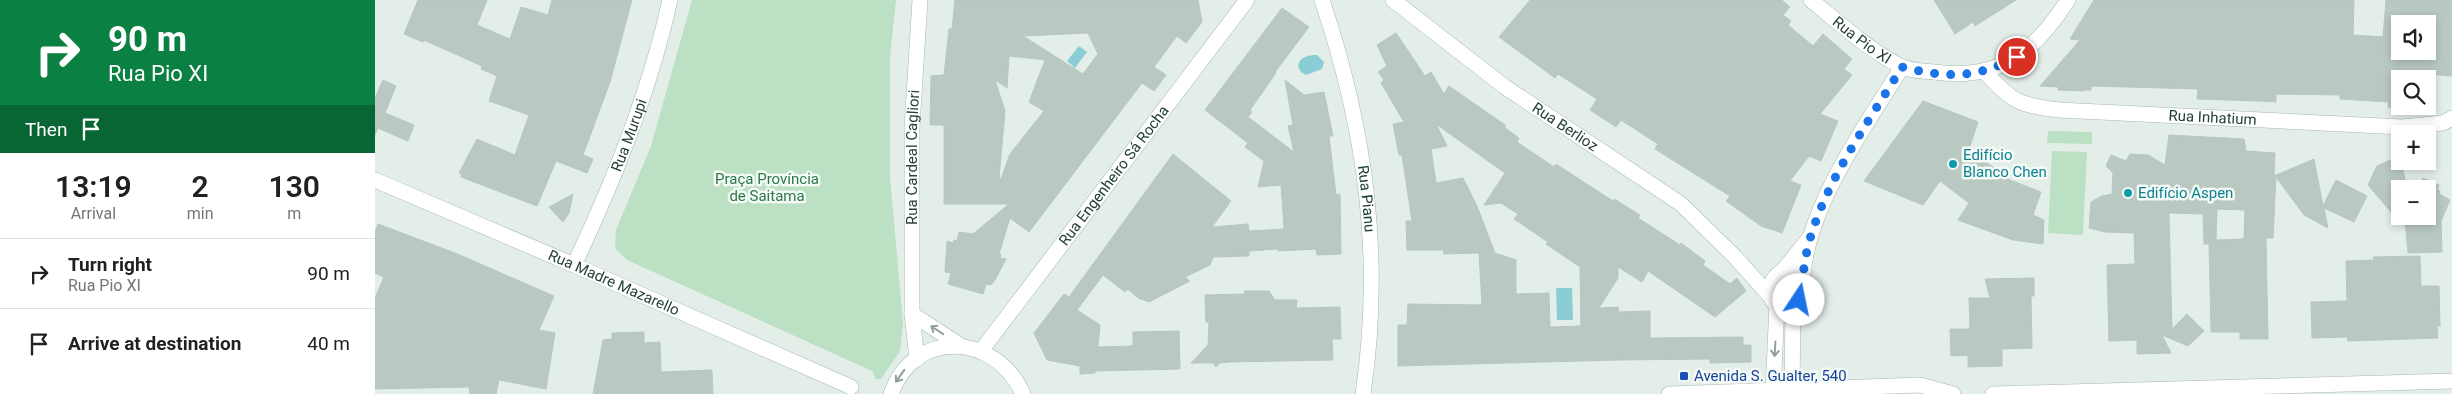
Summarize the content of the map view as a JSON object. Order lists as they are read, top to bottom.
{
  "streets": {
    "street": [
      "Rua Pio XI",
      "Rua Inhatium",
      "Rua Berlioz",
      "Rua Murupi",
      "Rua Cardeal Cagliori",
      "Rua Engenheiro Sá Rocha",
      "Rua Pianu",
      "Rua Madre Mazarello"
    ]
  },
  "crossings": [
    ["Rua Pio XI", "Rua Inhatium"],
    ["Rua Murupi", "Rua Madre Mazarello"]
  ],
  "parks": ["Praça Província de Saitama"],
  "places": {
    "other": ["Edifício Blanco Chen", "Edifício Aspen"],
    "transit": ["Avenida S. Gualter, 540"]
  },
  "page": {
    "turn": ["90 m", "Rua Pio XI"],
    "map_buttons": ["+", "−"],
    "then": "Then",
    "eta": [
      "13:19",
      "Arrival",
      "2",
      "min",
      "130",
      "m"
    ],
    "list": [
      {
        "name": "Turn right",
        "note": "Rua Pio XI",
        "value": "90 m"
      },
      {
        "name": "Arrive at destination",
        "value": "40 m"
      }
    ]
  }
}
